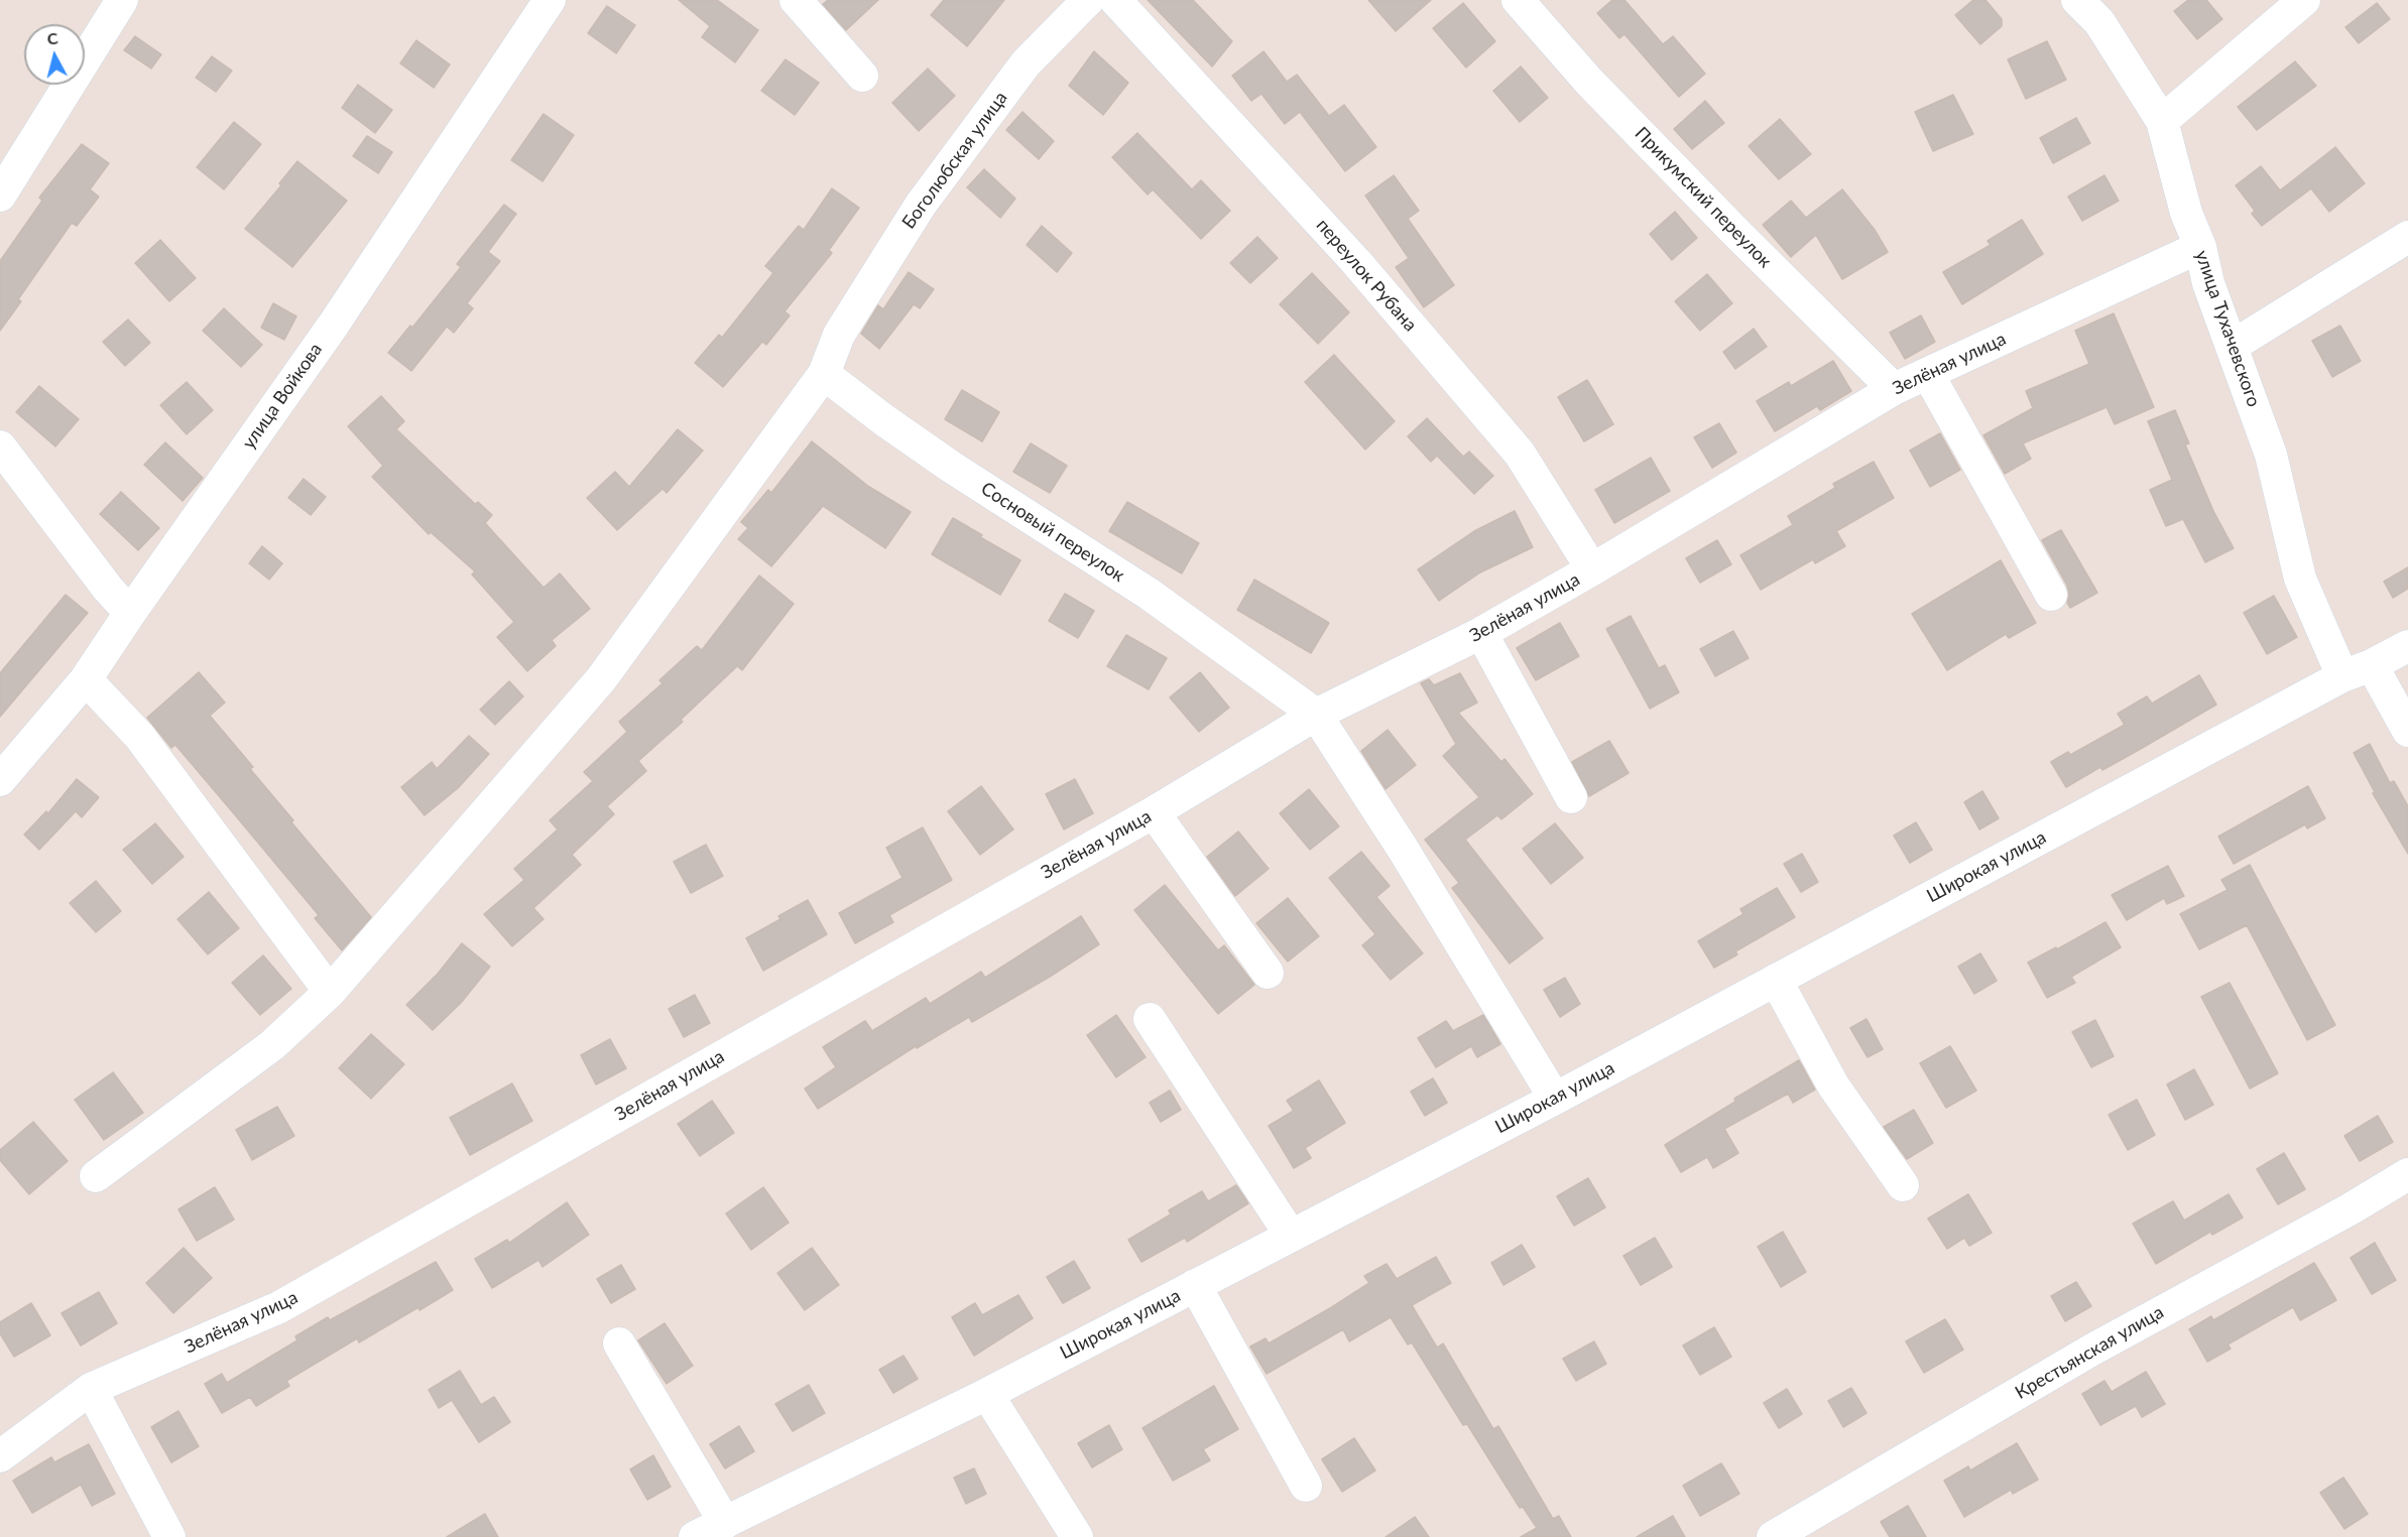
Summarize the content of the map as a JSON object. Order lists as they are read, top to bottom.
{
  "streets": {
    "street": [
      "Боголюбская улица",
      "Прикумский переулок",
      "переулок Рубана",
      "улица Тухачевского",
      "Зелёная улица",
      "улица Войкова",
      "Сосновый переулок",
      "Широкая улица",
      "Крестьянская улица"
    ]
  },
  "crossings": [
    ["Боголюбская улица", "Сосновый переулок"],
    ["Прикумский переулок", "Зелёная улица"],
    ["переулок Рубана", "Зелёная улица"],
    ["улица Тухачевского", "Зелёная улица"],
    ["улица Тухачевского", "Широкая улица"],
    ["Зелёная улица", "Сосновый переулок"]
  ],
  "north": "top"
}
